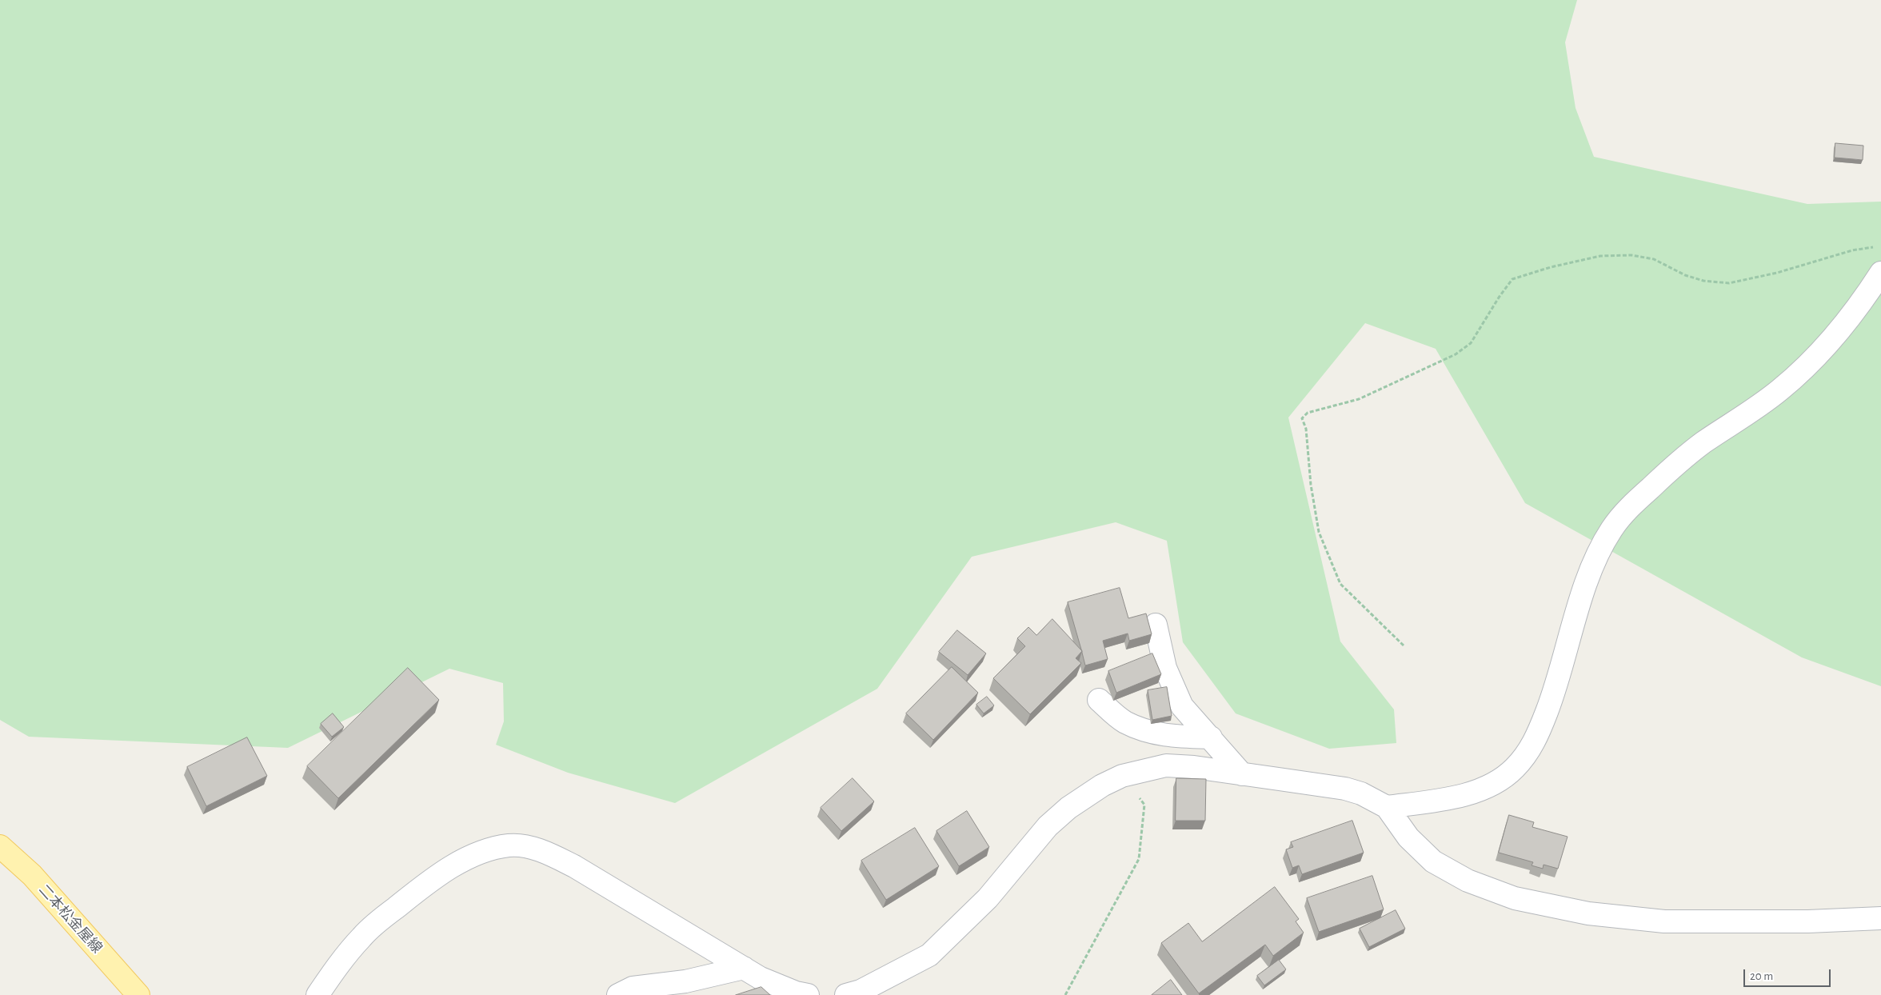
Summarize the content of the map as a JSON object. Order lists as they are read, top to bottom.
{
  "streets": {
    "main road": ["二本松金屋線"]
  },
  "scale_bar": "20 m"
}
